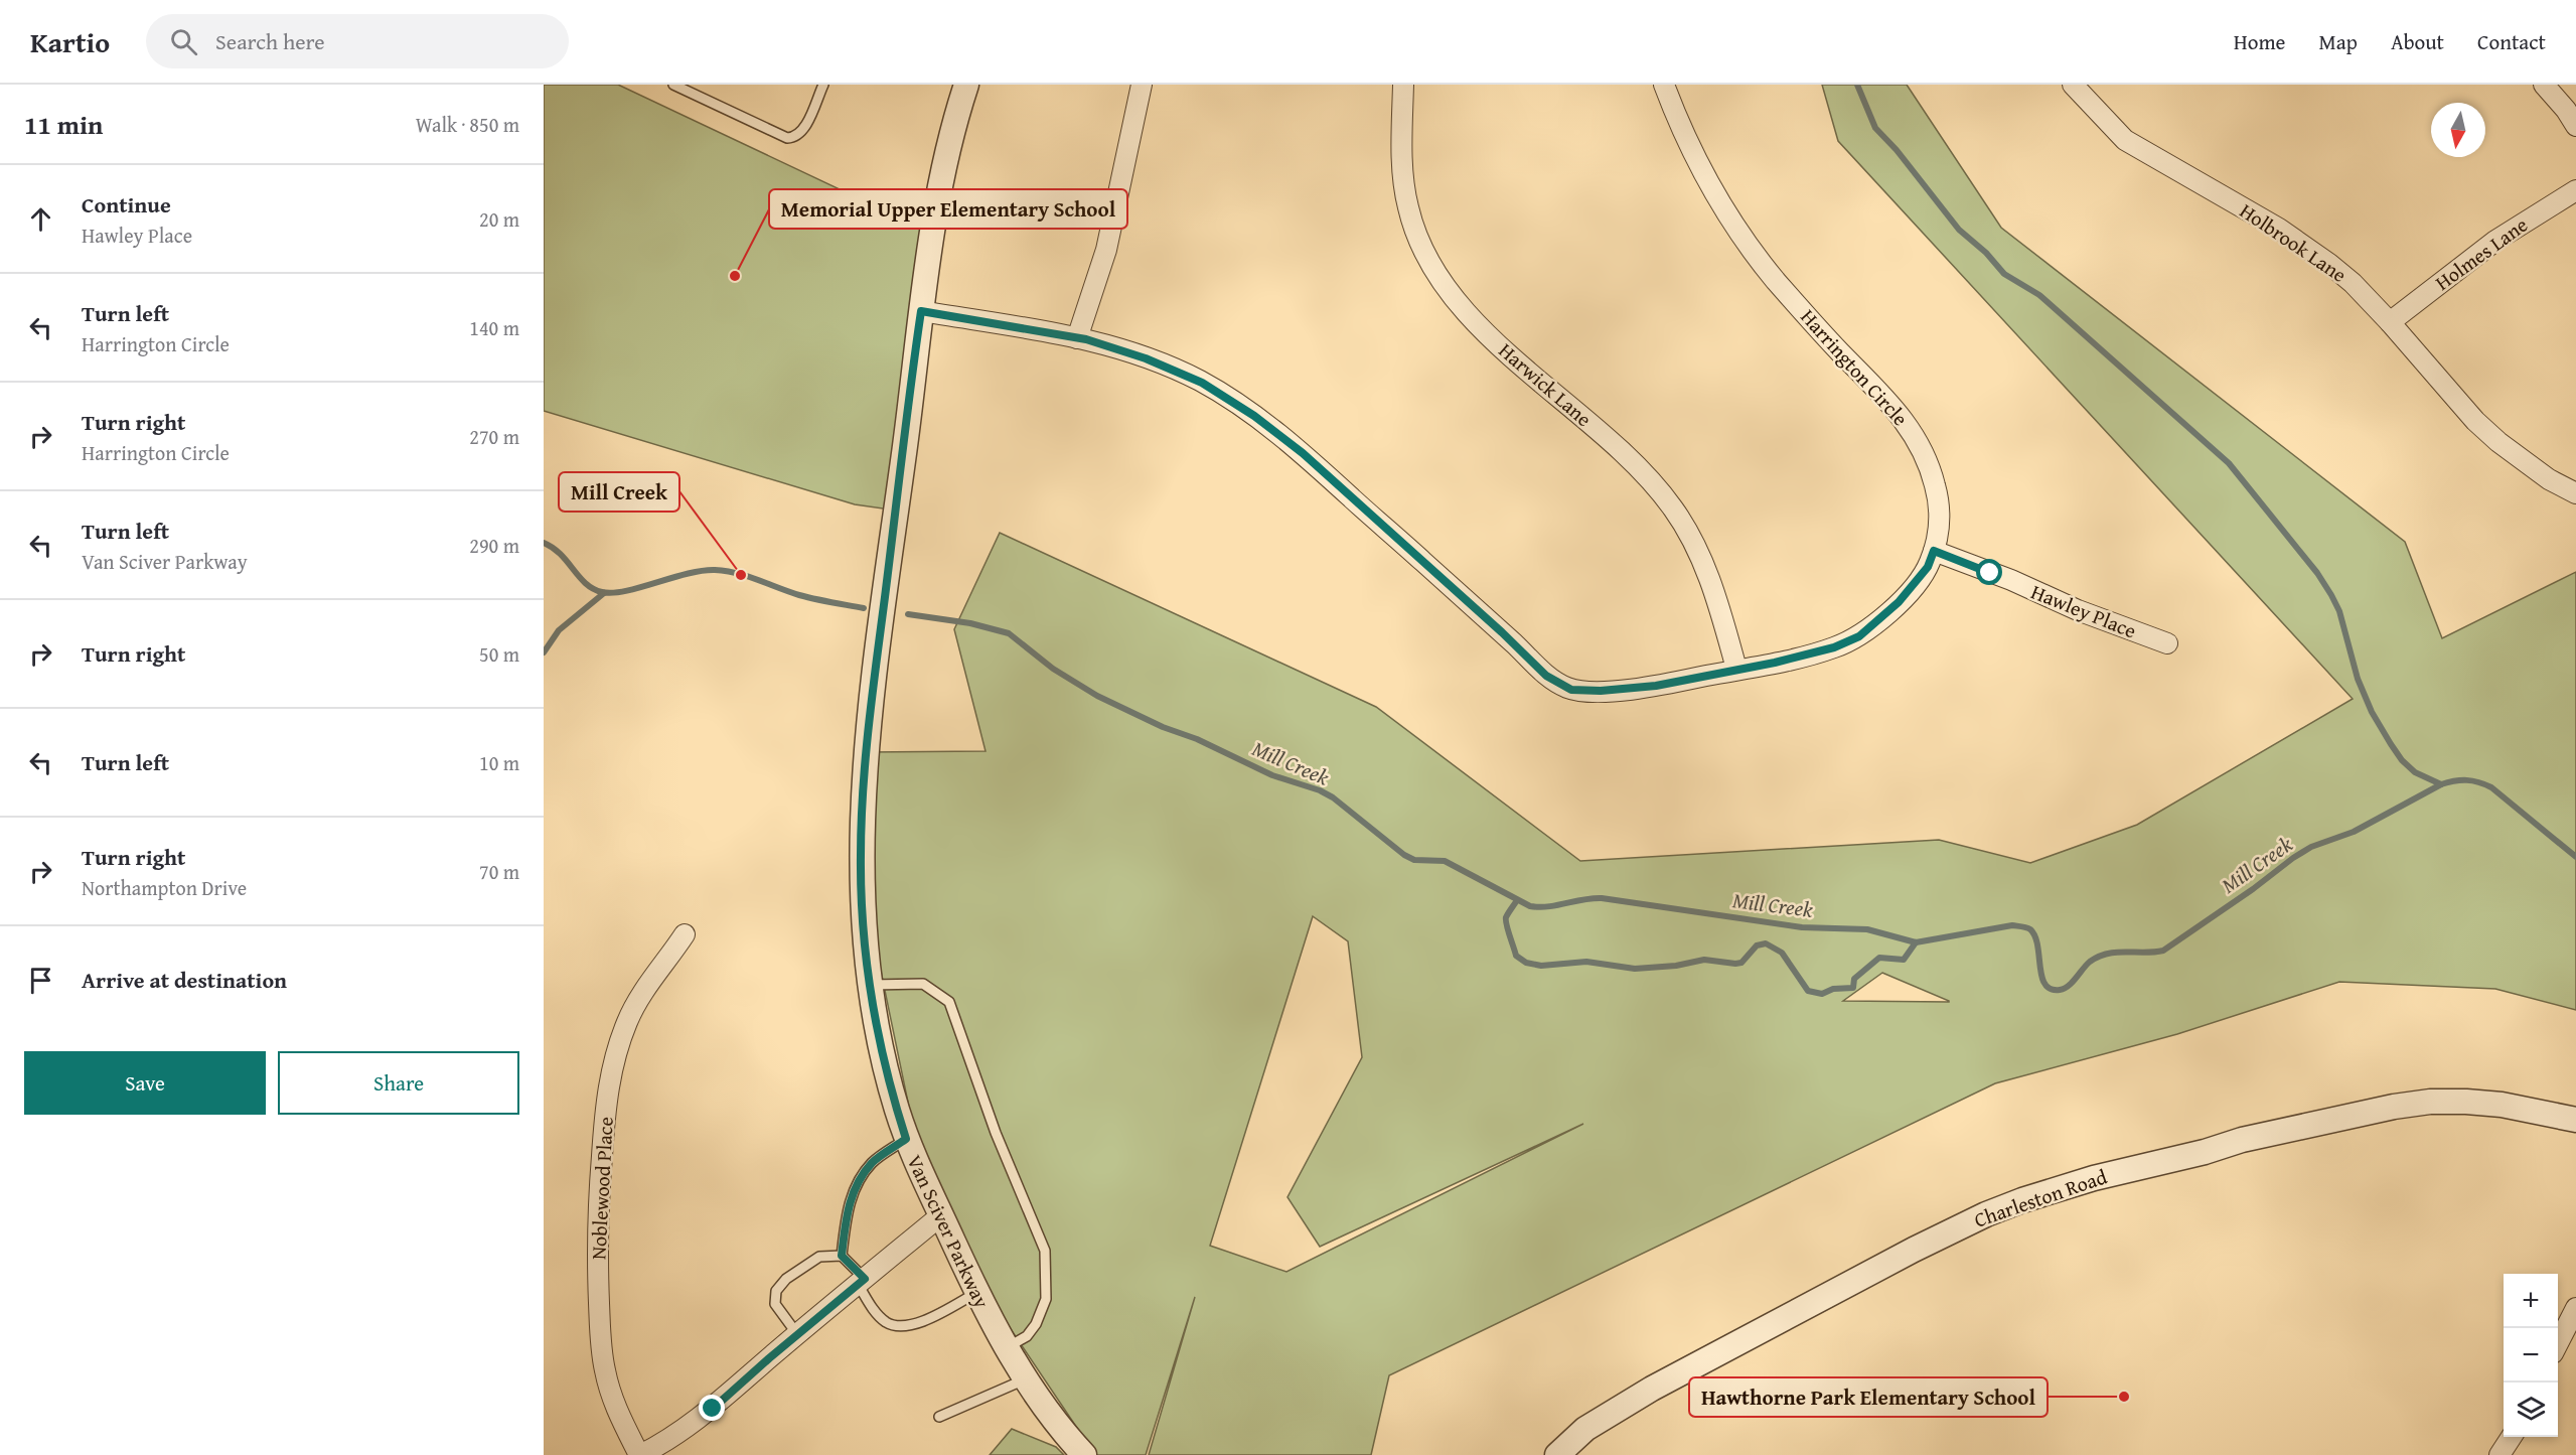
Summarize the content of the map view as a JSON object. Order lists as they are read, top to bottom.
{
  "streets": {
    "street": [
      "Holbrook Lane",
      "Holmes Lane",
      "Harrington Circle",
      "Harwick Lane",
      "Hawley Place",
      "Noblewood Place",
      "Charleston Road",
      "Van Sciver Parkway"
    ]
  },
  "crossings": [
    ["Holbrook Lane", "Holmes Lane"],
    ["Harrington Circle", "Harwick Lane"],
    ["Harrington Circle", "Hawley Place"],
    ["Harrington Circle", "Van Sciver Parkway"]
  ],
  "water": ["Mill Creek"],
  "places": ["Memorial Upper Elementary School", "Mill Creek", "Hawthorne Park Elementary School"],
  "north": "bottom",
  "page": {
    "header": "Kartio",
    "search": "Search here",
    "nav": [
      "Home",
      "Map",
      "About",
      "Contact"
    ],
    "heading": ["11 min", "Walk · 850 m"],
    "list": [
      ["Continue", "Hawley Place", "20 m"],
      ["Turn left", "Harrington Circle", "140 m"],
      ["Turn right", "Harrington Circle", "270 m"],
      ["Turn left", "Van Sciver Parkway", "290 m"],
      ["Turn right", "50 m"],
      ["Turn left", "10 m"],
      ["Turn right", "Northampton Drive", "70 m"],
      "Arrive at destination"
    ],
    "buttons": ["Save", "Share"],
    "map_buttons": ["+", "−"]
  }
}
